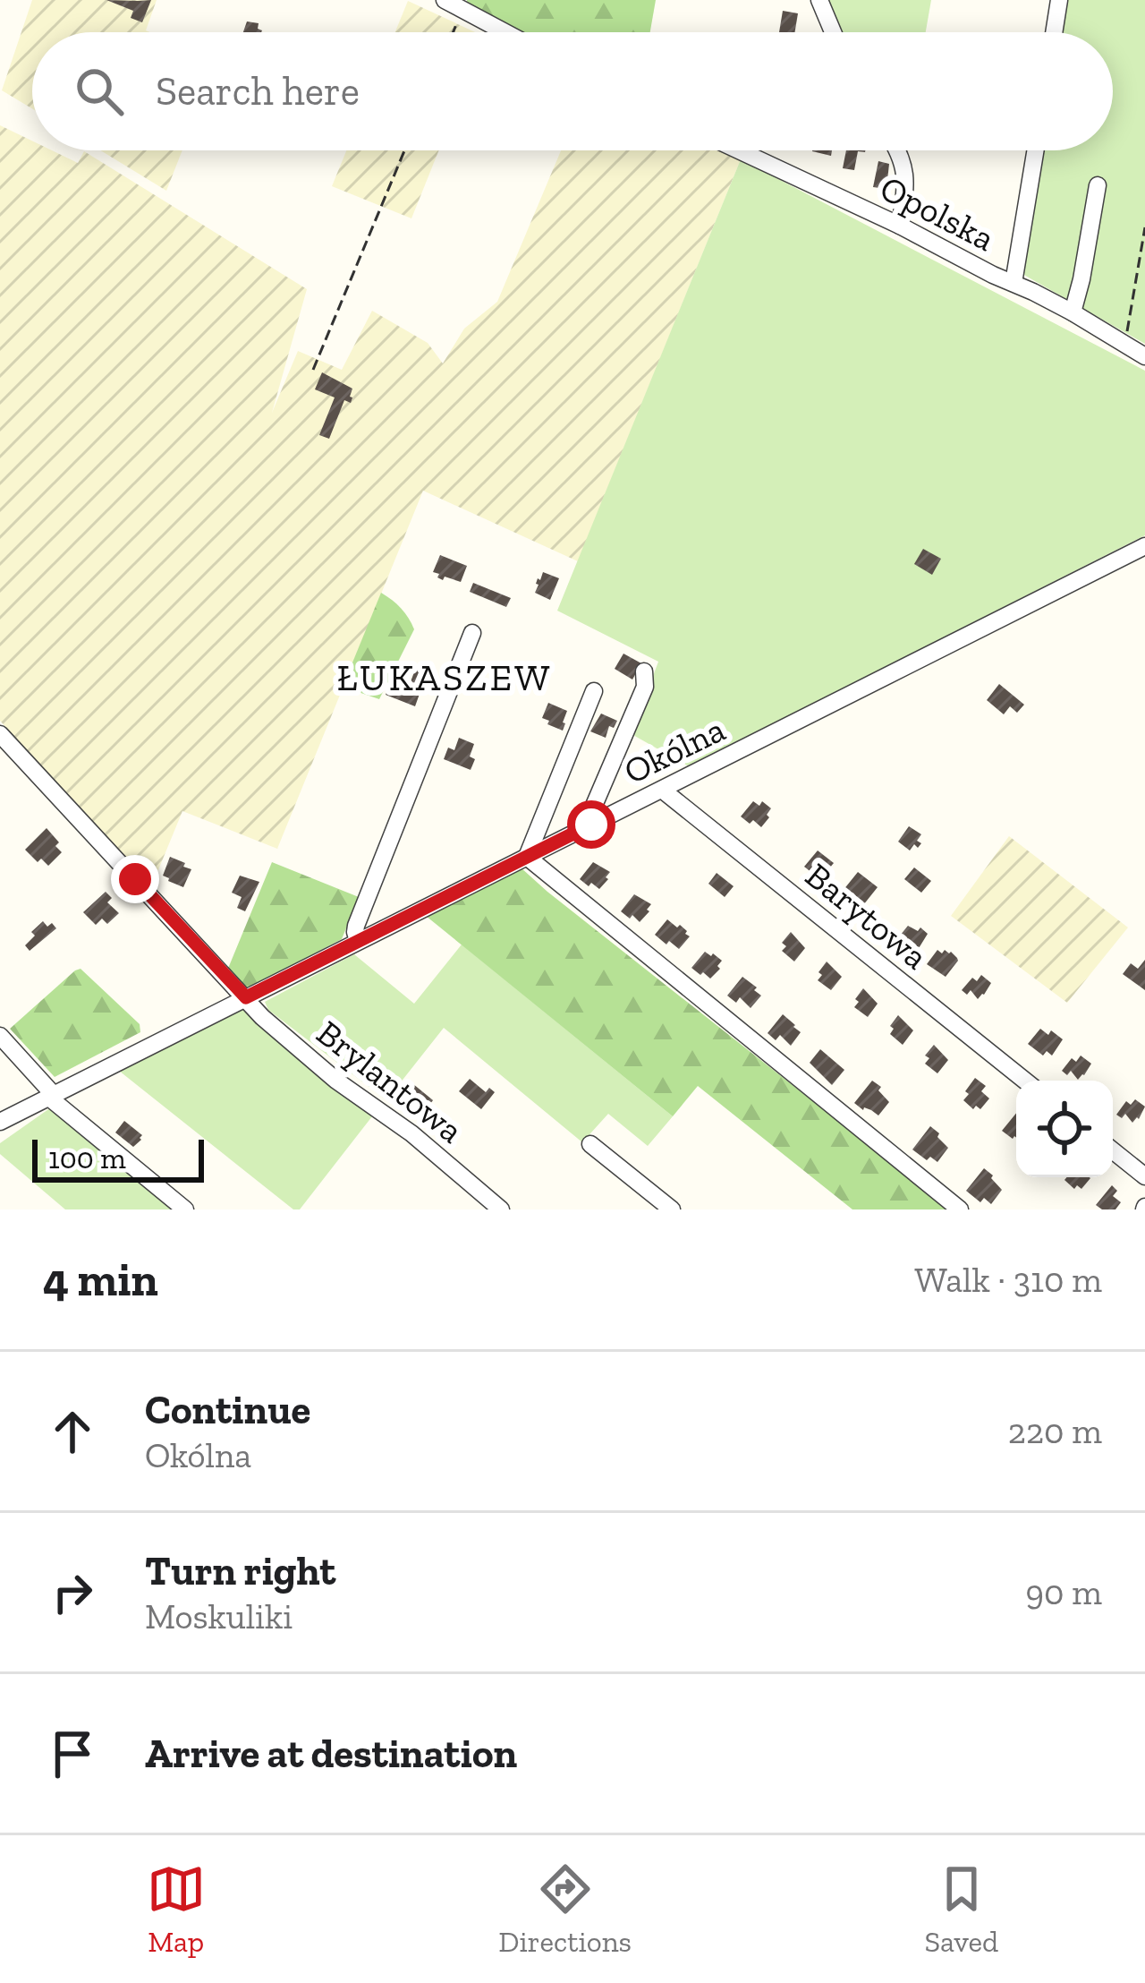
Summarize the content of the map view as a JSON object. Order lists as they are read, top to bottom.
{
  "streets": {
    "street": [
      "Opolska",
      "Okólna",
      "Barytowa",
      "Brylantowa"
    ]
  },
  "crossings": [
    ["Okólna", "Barytowa"],
    ["Okólna", "Brylantowa"]
  ],
  "districts": ["ŁUKASZEW"],
  "scale_bar": "100 m",
  "page": {
    "search": "Search here",
    "scale": "100 m",
    "heading": ["4 min", "Walk · 310 m"],
    "list": [
      ["Continue", "Okólna", "220 m"],
      ["Turn right", "Moskuliki", "90 m"],
      "Arrive at destination"
    ],
    "nav": ["Map", "Directions", "Saved"]
  }
}
